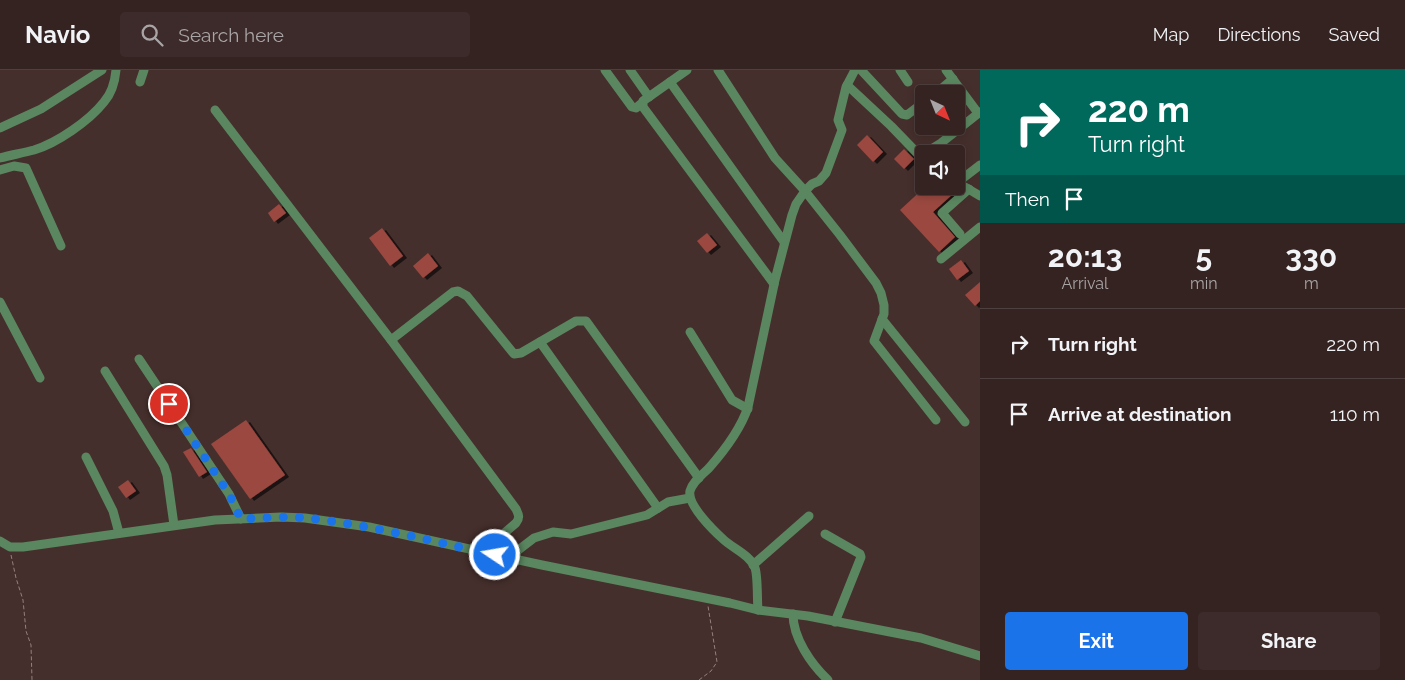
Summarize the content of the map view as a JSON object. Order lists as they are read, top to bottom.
{
  "north": "bottom right",
  "page": {
    "header": "Navio",
    "search": "Search here",
    "nav": ["Map", "Directions", "Saved"],
    "turn": ["220 m", "Turn right"],
    "then": "Then",
    "eta": [
      "20:13",
      "Arrival",
      "5",
      "min",
      "330",
      "m"
    ],
    "list": [
      {
        "name": "Turn right",
        "value": "220 m"
      },
      {
        "name": "Arrive at destination",
        "value": "110 m"
      }
    ],
    "buttons": ["Exit", "Share"]
  }
}
